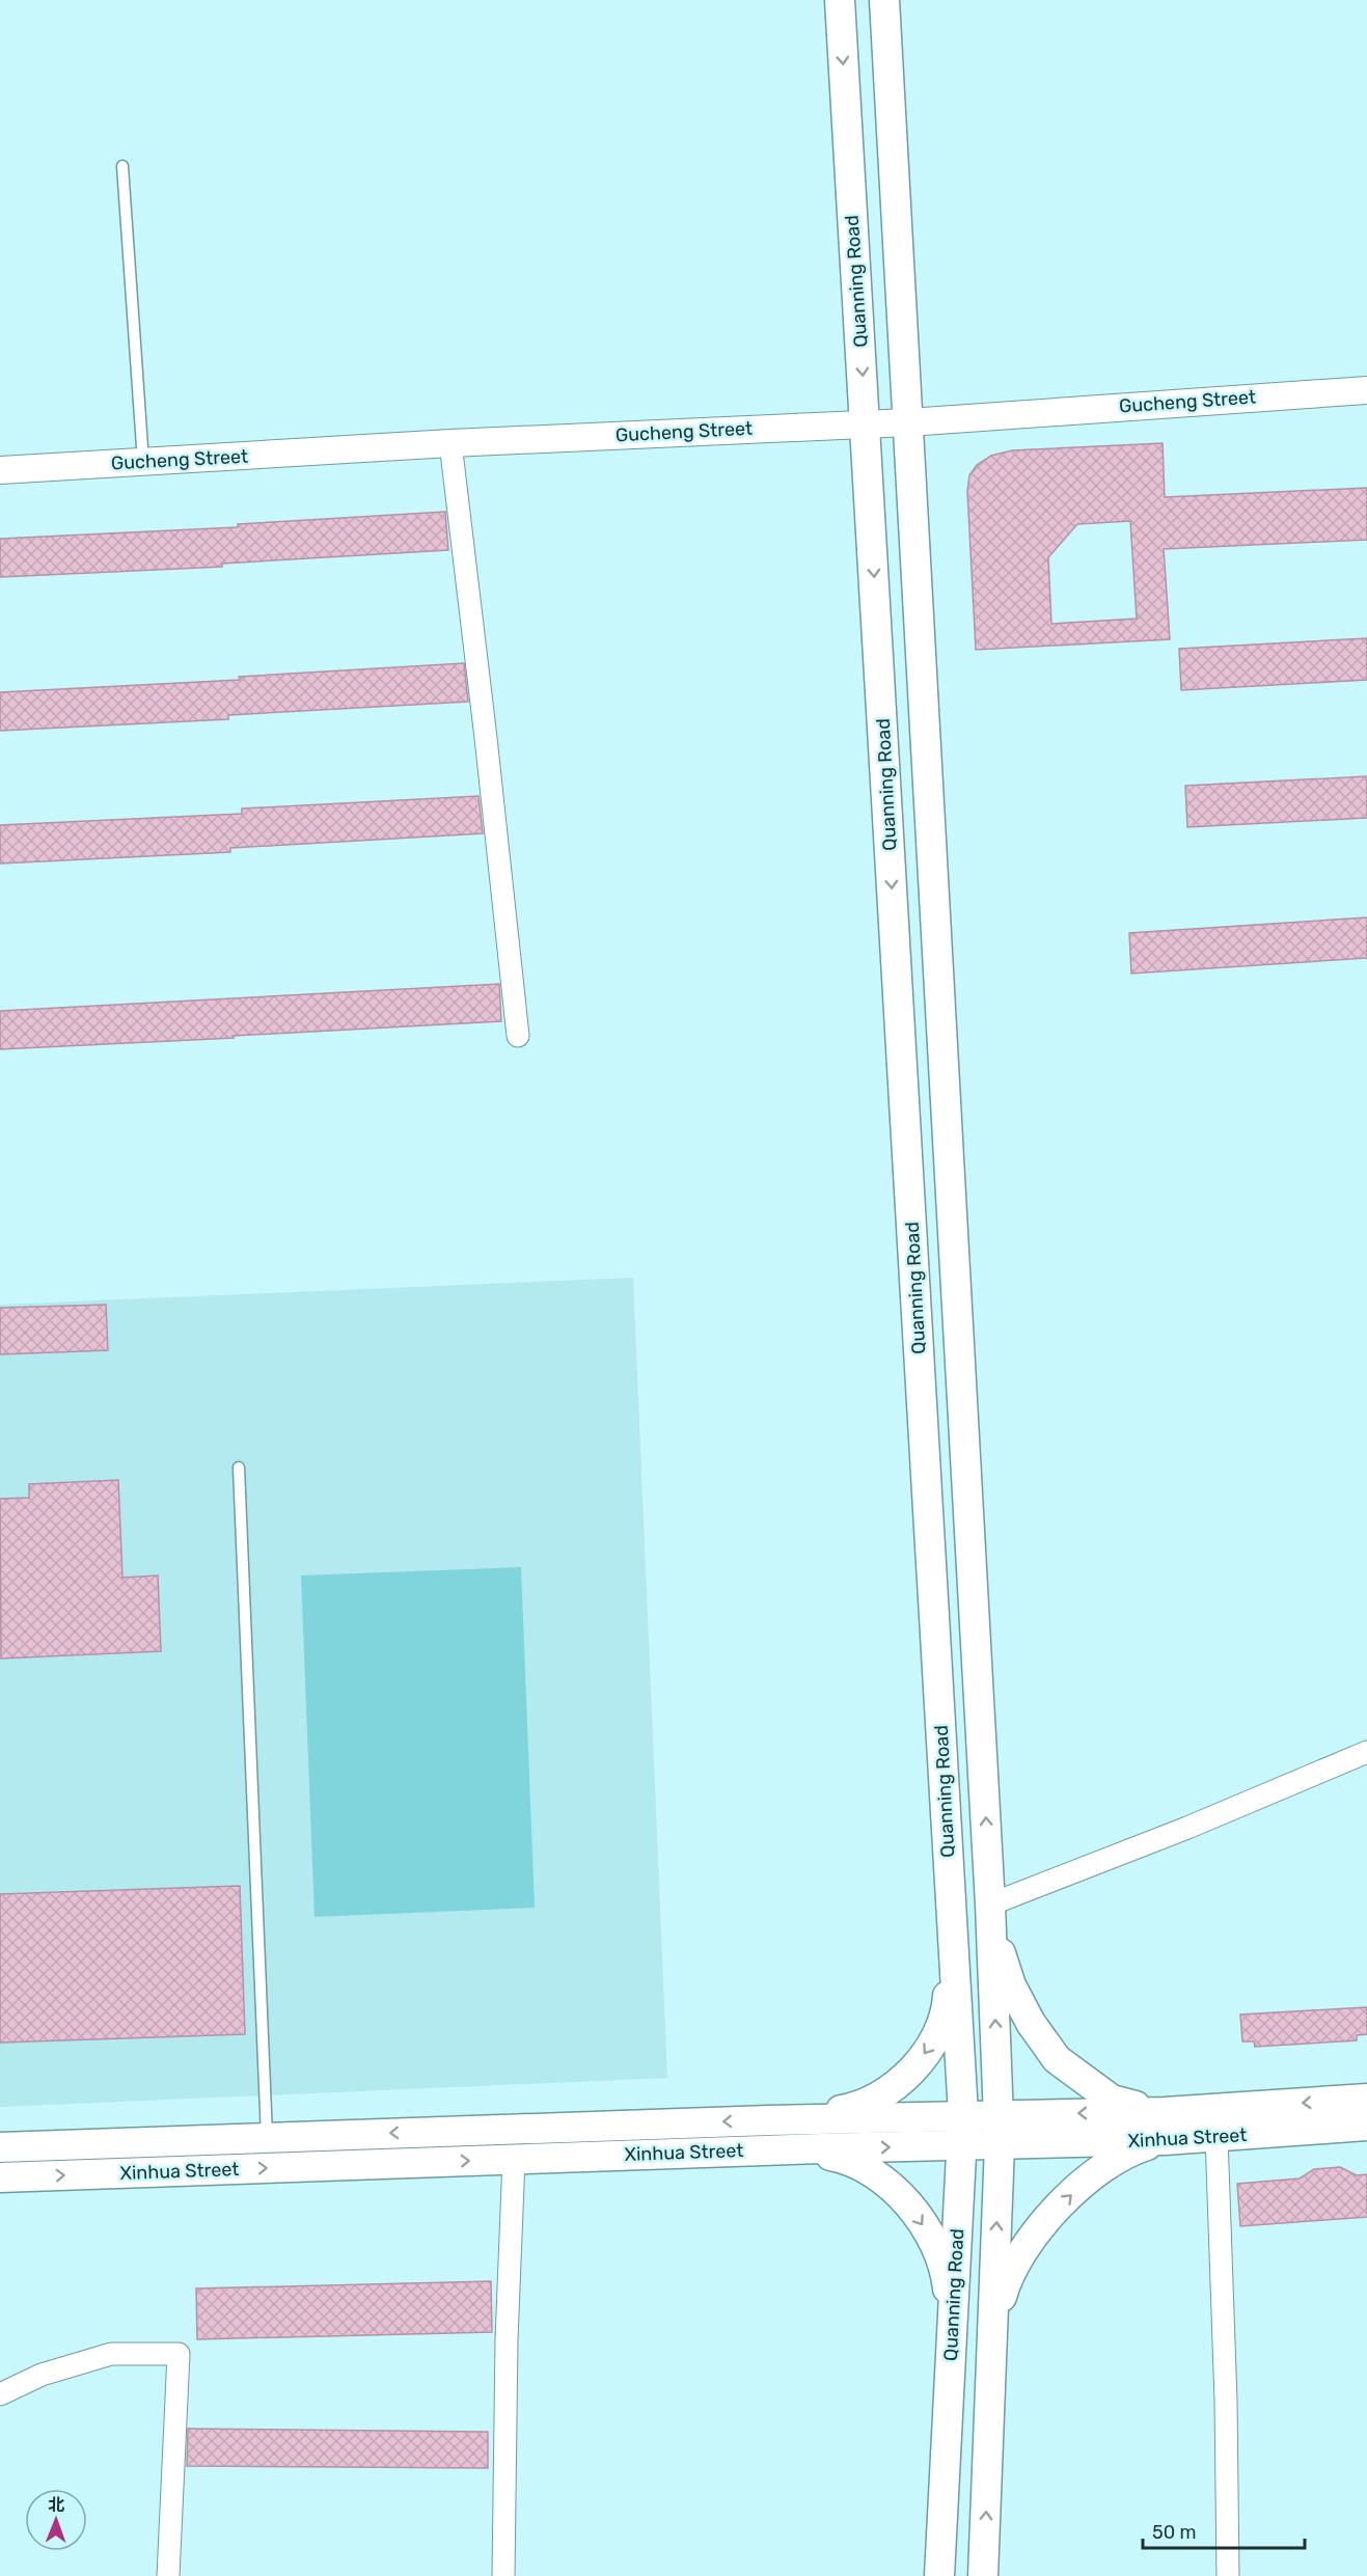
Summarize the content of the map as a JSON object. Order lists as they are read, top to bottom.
{
  "streets": {
    "main road": ["Quanning Road", "Xinhua Street"],
    "street": ["Gucheng Street"]
  },
  "crossings": [
    ["Quanning Road", "Gucheng Street"],
    ["Quanning Road", "Xinhua Street"]
  ],
  "scale_bar": "50 m",
  "north": "top"
}
